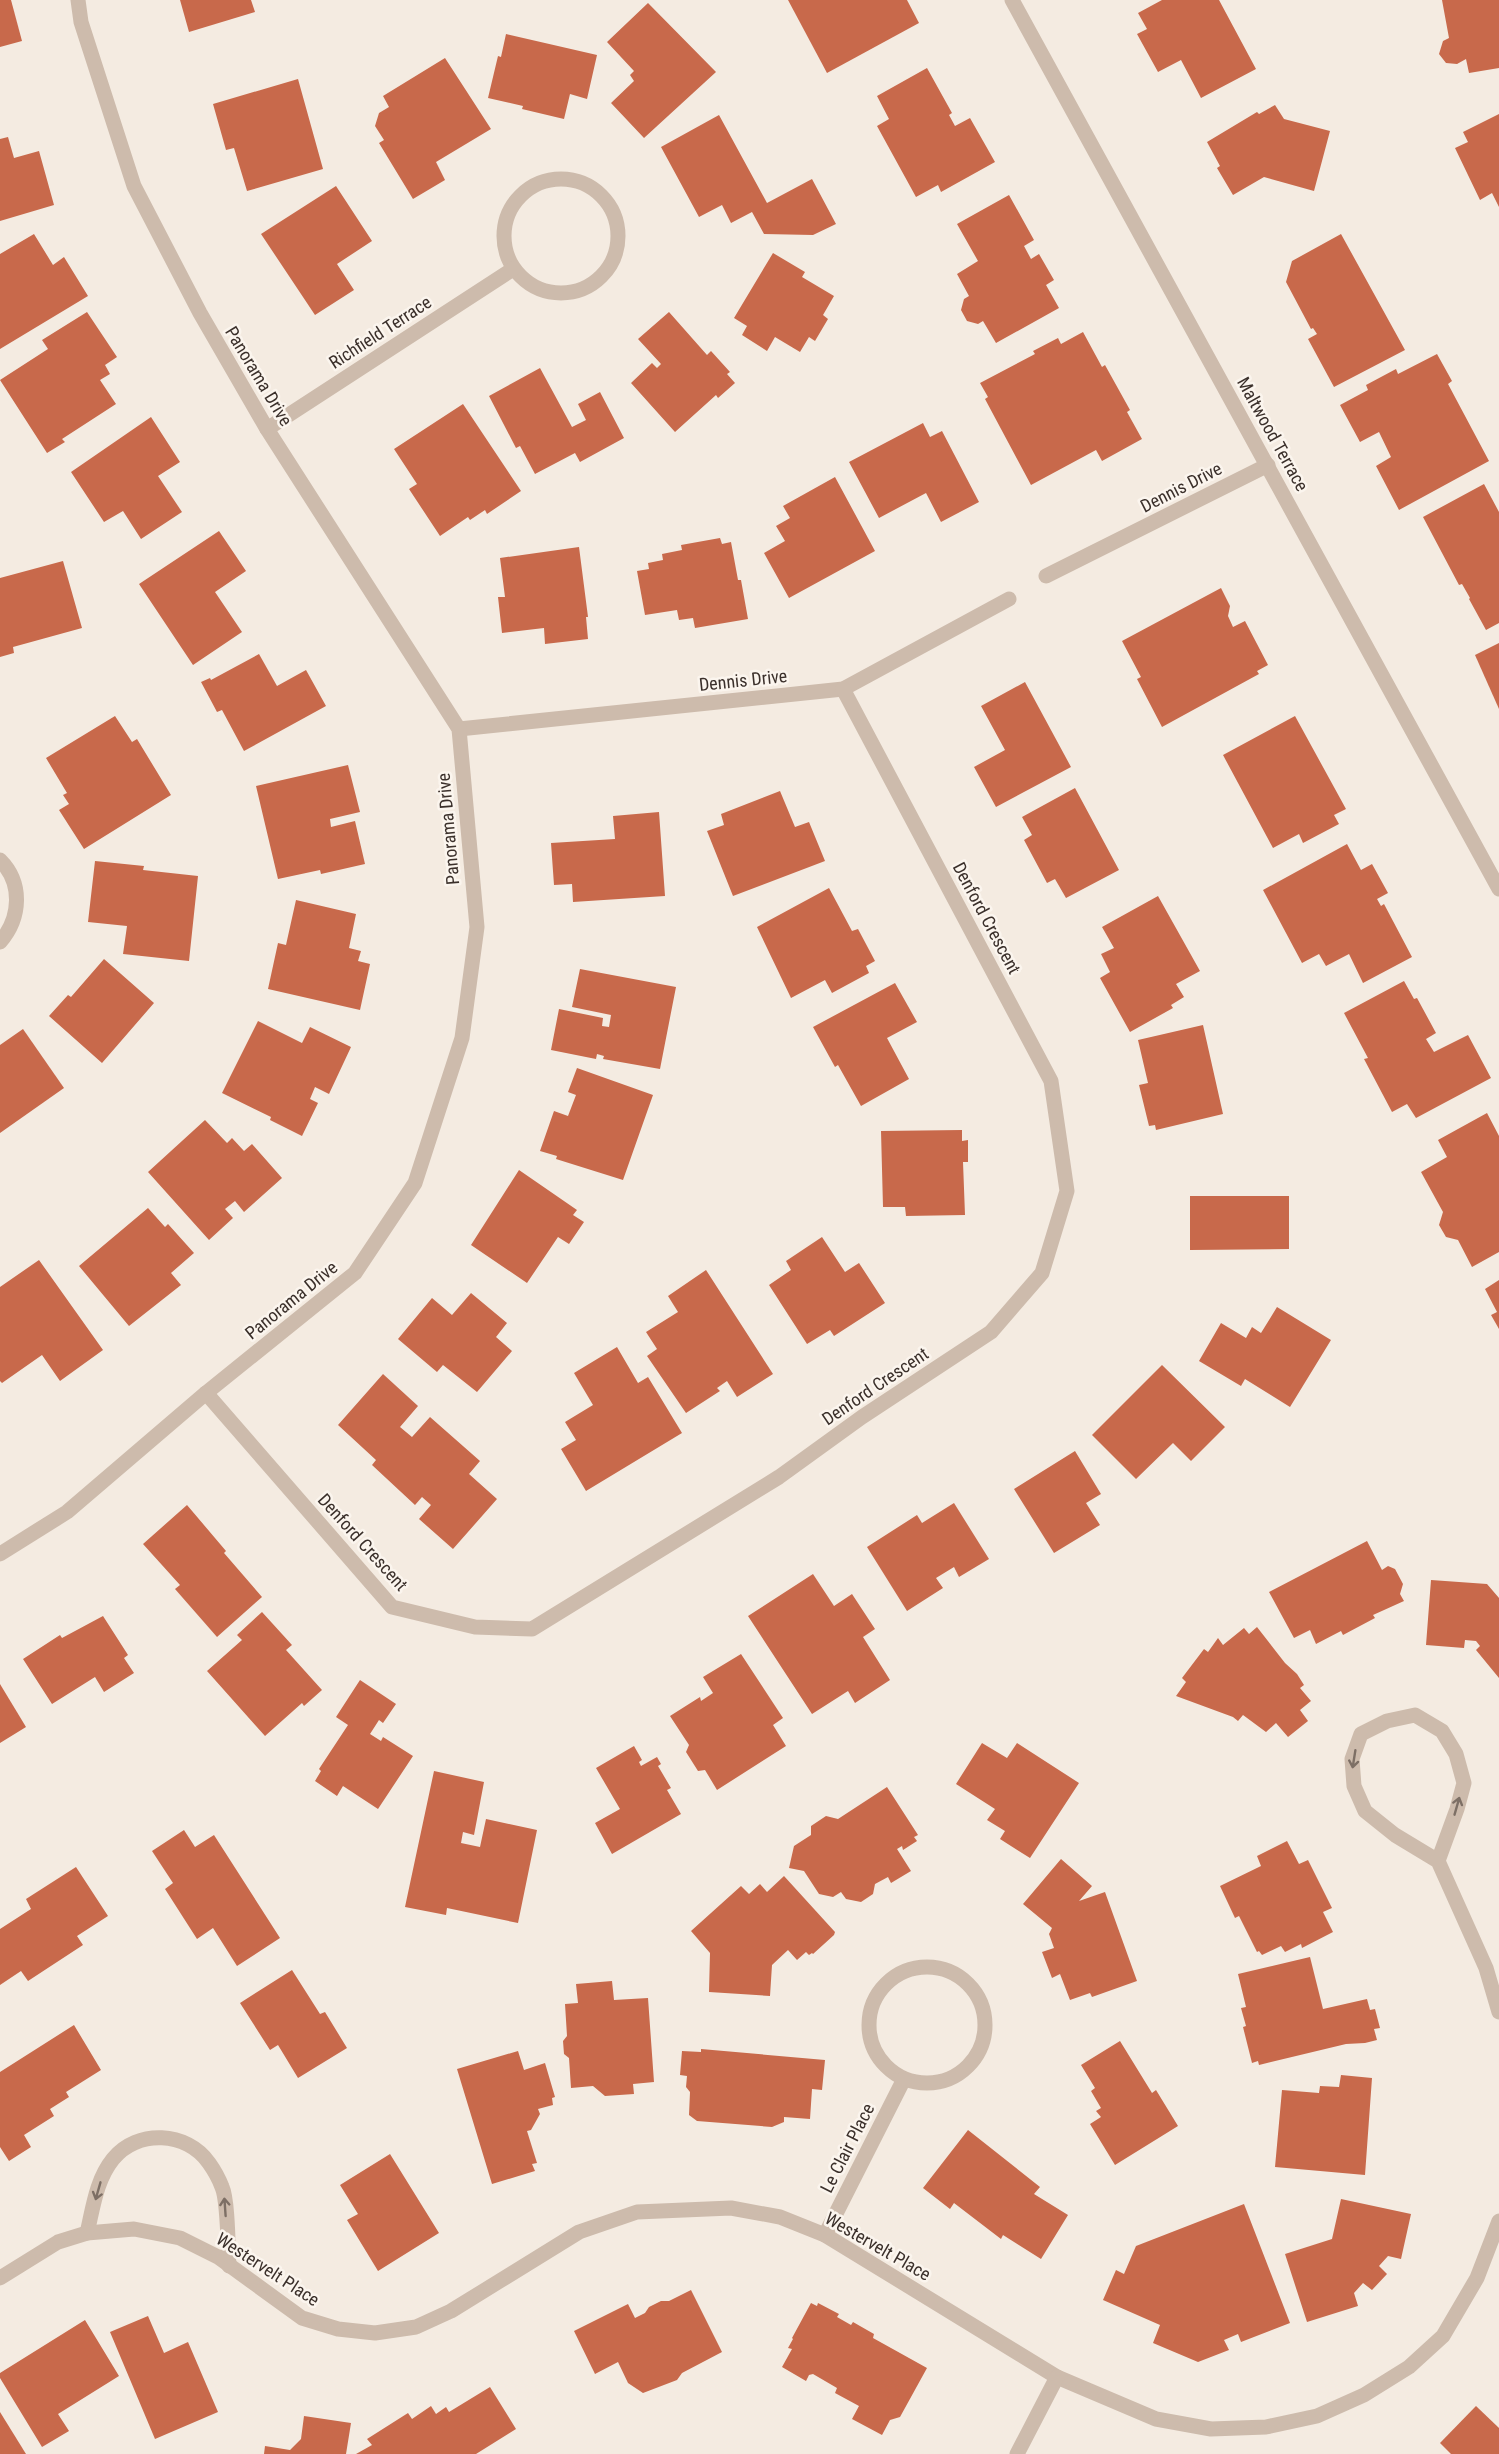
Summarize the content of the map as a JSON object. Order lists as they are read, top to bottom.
{
  "streets": {
    "street": [
      "Richfield Terrace",
      "Panorama Drive",
      "Maltwood Terrace",
      "Dennis Drive",
      "Denford Crescent",
      "Le Clair Place",
      "Westervelt Place"
    ]
  },
  "crossings": [
    ["Richfield Terrace", "Panorama Drive"],
    ["Panorama Drive", "Dennis Drive"],
    ["Panorama Drive", "Denford Crescent"],
    ["Maltwood Terrace", "Dennis Drive"],
    ["Dennis Drive", "Denford Crescent"],
    ["Le Clair Place", "Westervelt Place"]
  ]
}
